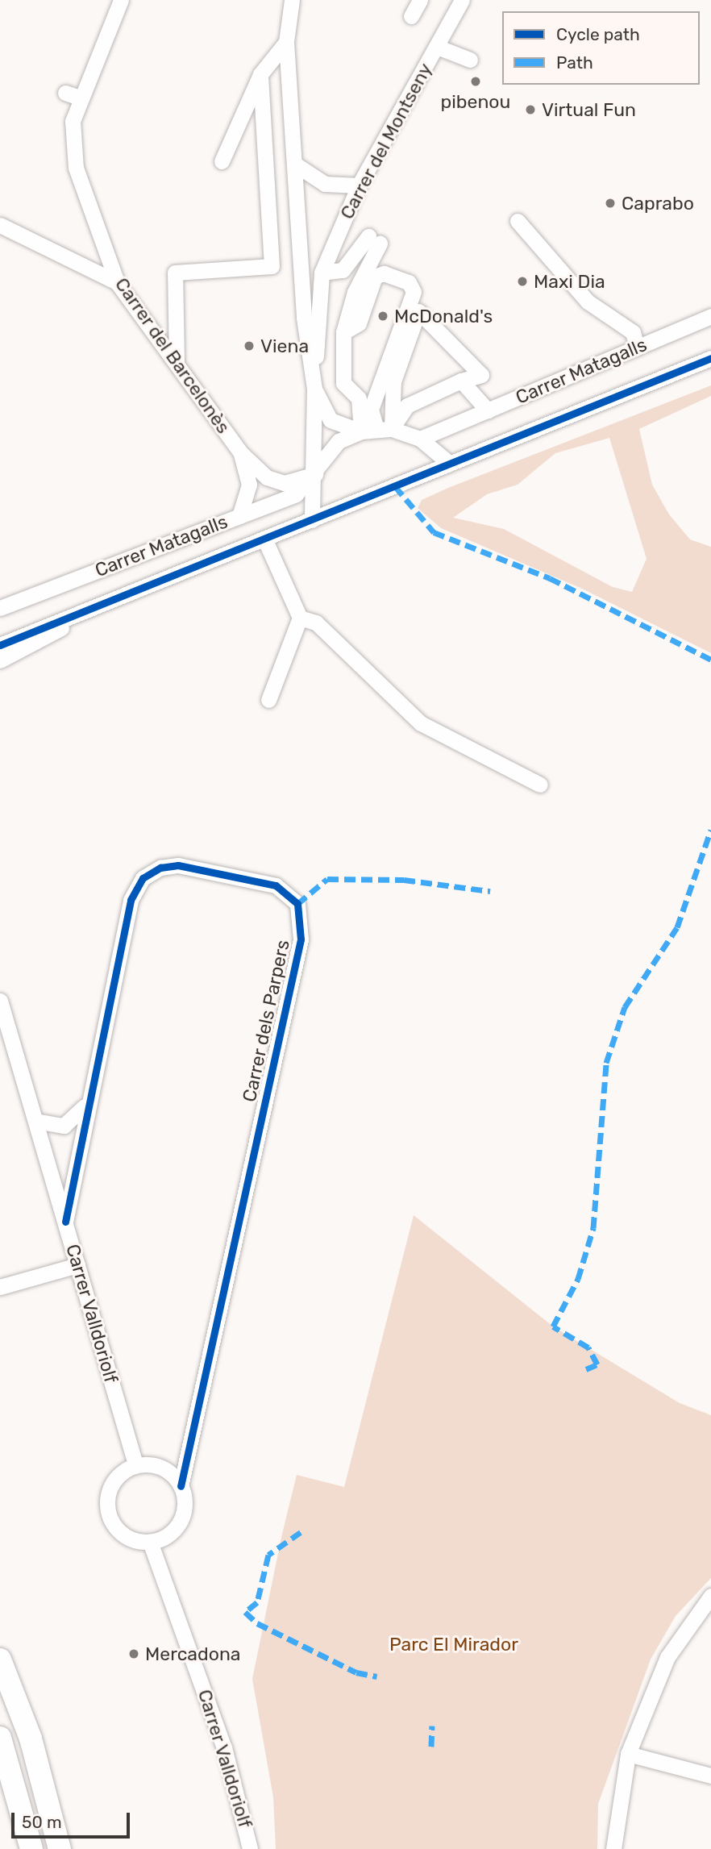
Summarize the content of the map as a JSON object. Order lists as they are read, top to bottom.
{
  "streets": {
    "street": [
      "Carrer del Montseny",
      "Carrer del Barcelonès",
      "Carrer Matagalls",
      "Carrer dels Parpers",
      "Carrer Valldoriolf"
    ]
  },
  "crossings": [
    ["Carrer del Barcelonès", "Carrer Matagalls"],
    ["Carrer dels Parpers", "Carrer Valldoriolf"]
  ],
  "parks": ["Parc El Mirador"],
  "places": [
    "pibenou",
    "Virtual Fun",
    "Caprabo",
    "Maxi Dia",
    "McDonald's",
    "Viena",
    "Mercadona"
  ],
  "legend": ["Cycle path", "Path"],
  "scale_bar": "50 m"
}
